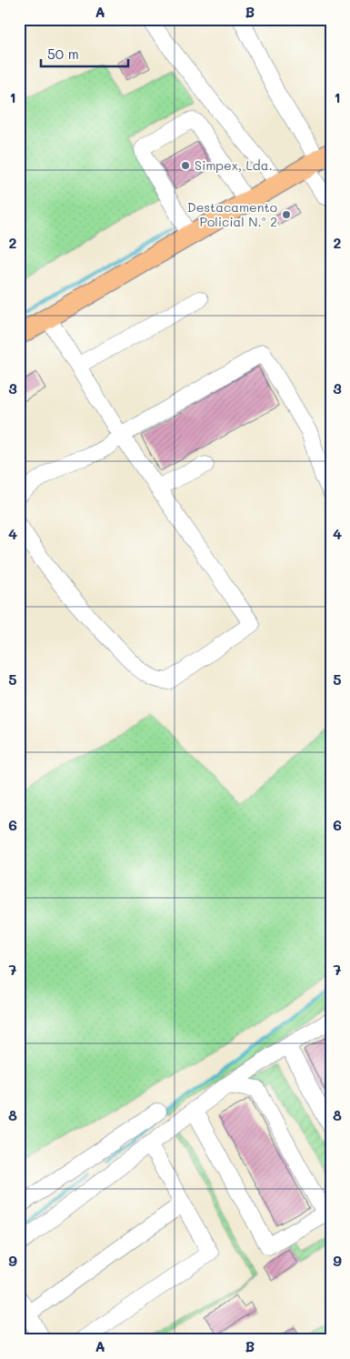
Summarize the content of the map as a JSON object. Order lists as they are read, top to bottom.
{
  "places": ["Simpex, Lda.", "Destacamento Policial N.º 2"],
  "scale_bar": "50 m",
  "grid": {
    "columns": ["A", "B"],
    "rows": [
      "1",
      "2",
      "3",
      "4",
      "5",
      "6",
      "7",
      "8",
      "9"
    ]
  }
}
